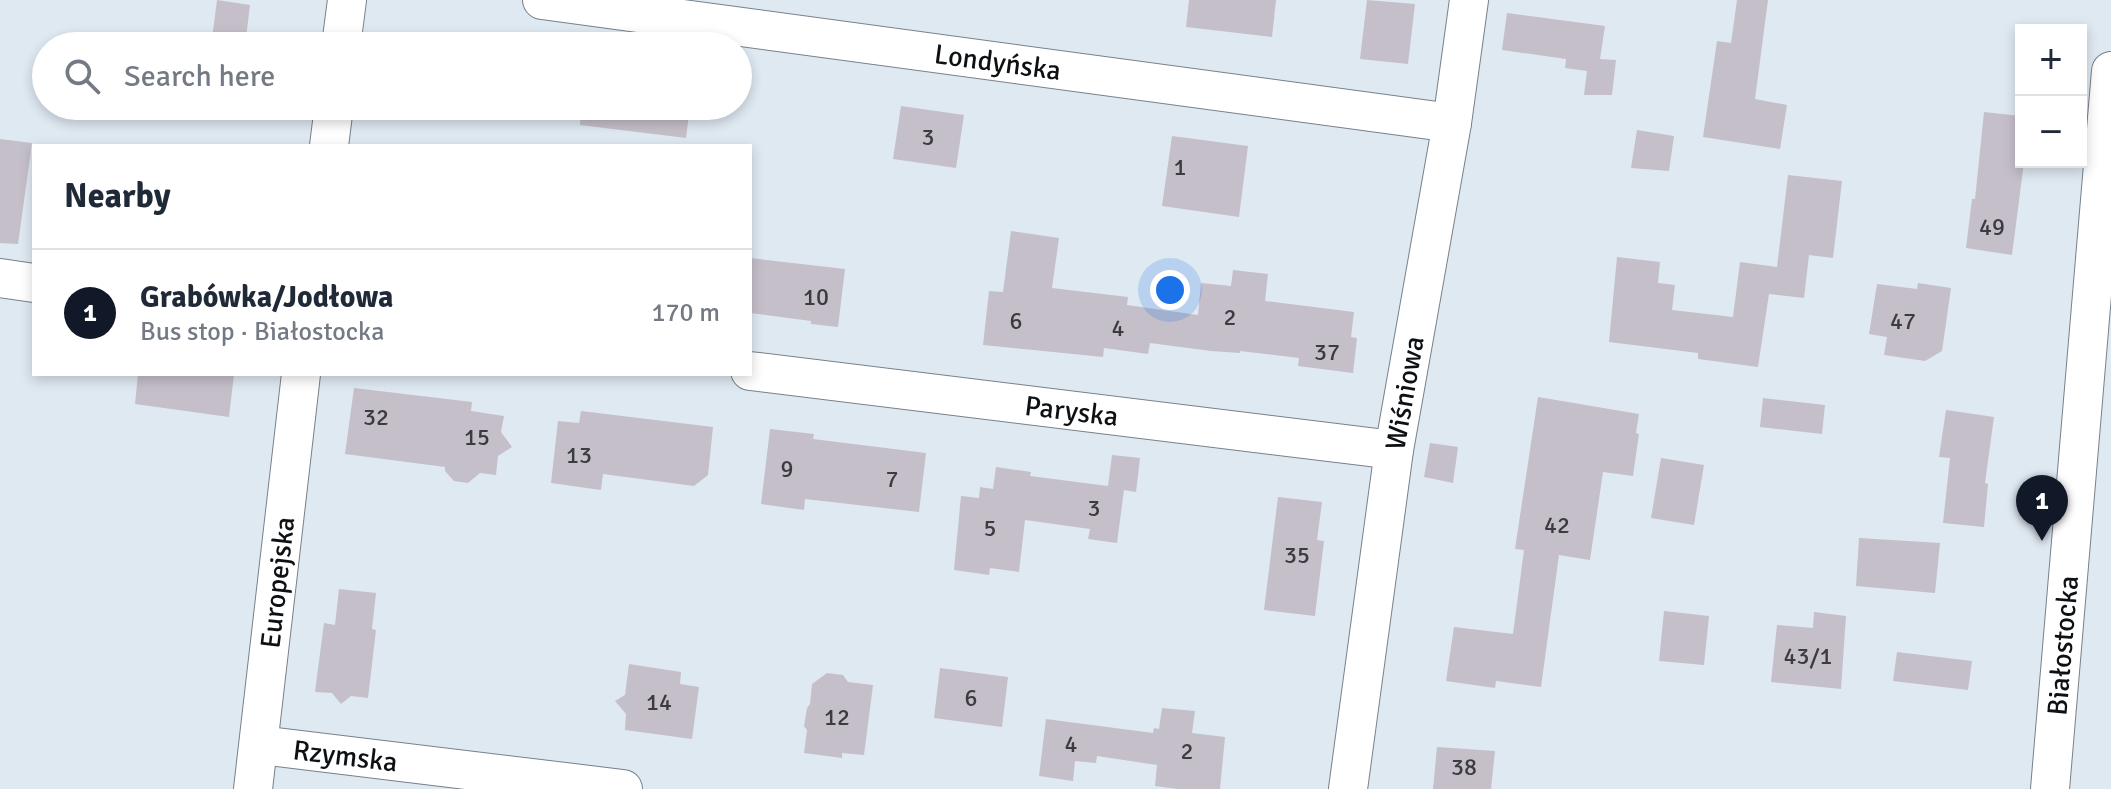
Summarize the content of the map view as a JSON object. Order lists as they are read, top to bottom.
{
  "streets": {
    "street": [
      "Londyńska",
      "Wiśniowa",
      "Paryska",
      "Europejska",
      "Białostocka",
      "Rzymska"
    ]
  },
  "crossings": [
    ["Londyńska", "Wiśniowa"],
    ["Wiśniowa", "Paryska"],
    ["Europejska", "Rzymska"]
  ],
  "house_numbers": [
    "3",
    "1",
    "49",
    "10",
    "2",
    "6",
    "47",
    "4",
    "37",
    "32",
    "15",
    "13",
    "9",
    "7",
    "3",
    "42",
    "5",
    "35",
    "43/1",
    "6",
    "14",
    "12",
    "4",
    "2",
    "38"
  ],
  "page": {
    "map_buttons": ["+", "−"],
    "search": "Search here",
    "heading": "Nearby",
    "list": [
      {
        "mark": "1",
        "name": "Grabówka/Jodłowa",
        "note": "Bus stop · Białostocka",
        "value": "170 m"
      }
    ],
    "pins": "1"
  }
}
